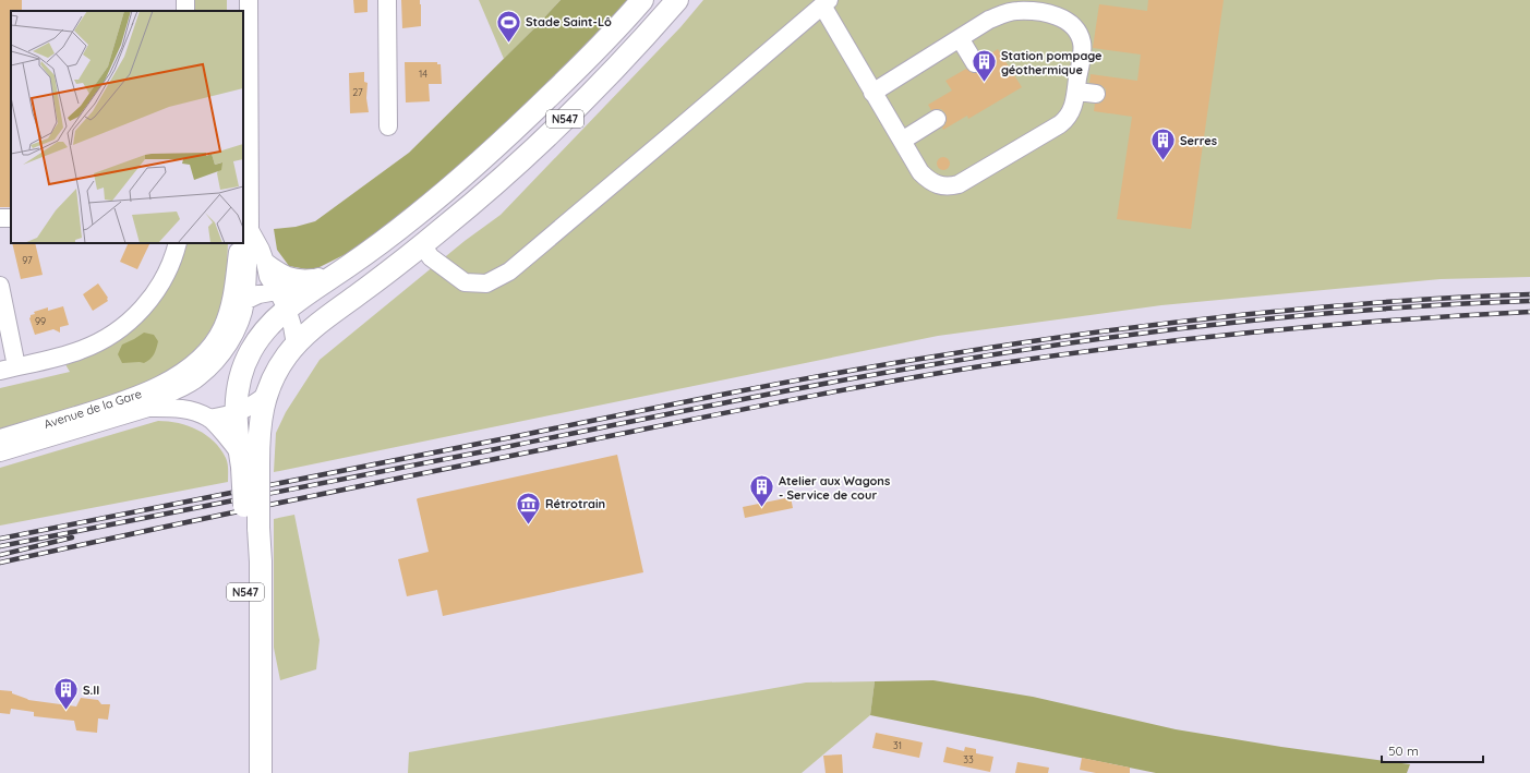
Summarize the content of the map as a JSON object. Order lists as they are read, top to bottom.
{
  "streets": {
    "main road": ["N547"],
    "street": ["Avenue de la Gare"]
  },
  "crossings": [
    ["N547", "Avenue de la Gare"]
  ],
  "places": {
    "sports": ["Stade Saint-Lô"],
    "building": [
      "Station pompage géothermique",
      "Serres",
      "Atelier aux Wagons - Service de cour",
      "S.II"
    ],
    "museum": ["Rétrotrain"]
  },
  "house_numbers": [
    "14",
    "27",
    "97",
    "99",
    "31",
    "33"
  ],
  "scale_bar": "50 m"
}
